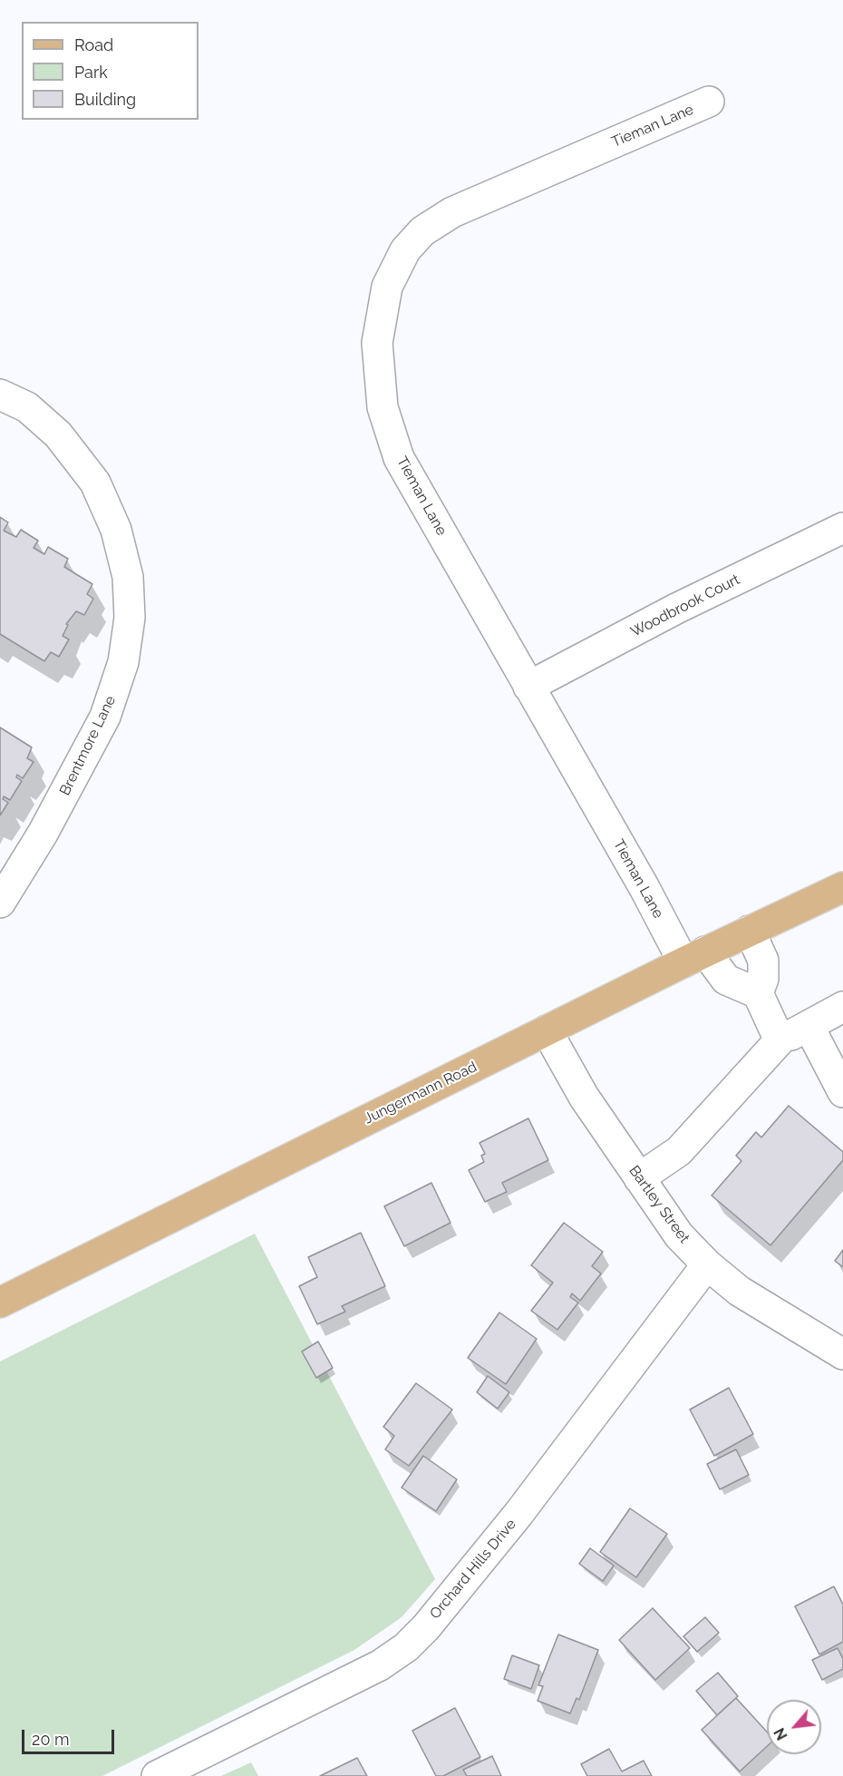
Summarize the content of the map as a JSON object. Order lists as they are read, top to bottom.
{
  "streets": {
    "main road": ["Jungermann Road"],
    "street": [
      "Tieman Lane",
      "Woodbrook Court",
      "Brentmore Lane",
      "Bartley Street",
      "Orchard Hills Drive"
    ]
  },
  "crossings": [
    ["Tieman Lane", "Woodbrook Court"],
    ["Tieman Lane", "Jungermann Road"],
    ["Jungermann Road", "Bartley Street"],
    ["Bartley Street", "Orchard Hills Drive"]
  ],
  "legend": ["Road", "Park", "Building"],
  "scale_bar": "20 m",
  "north": "bottom left"
}
